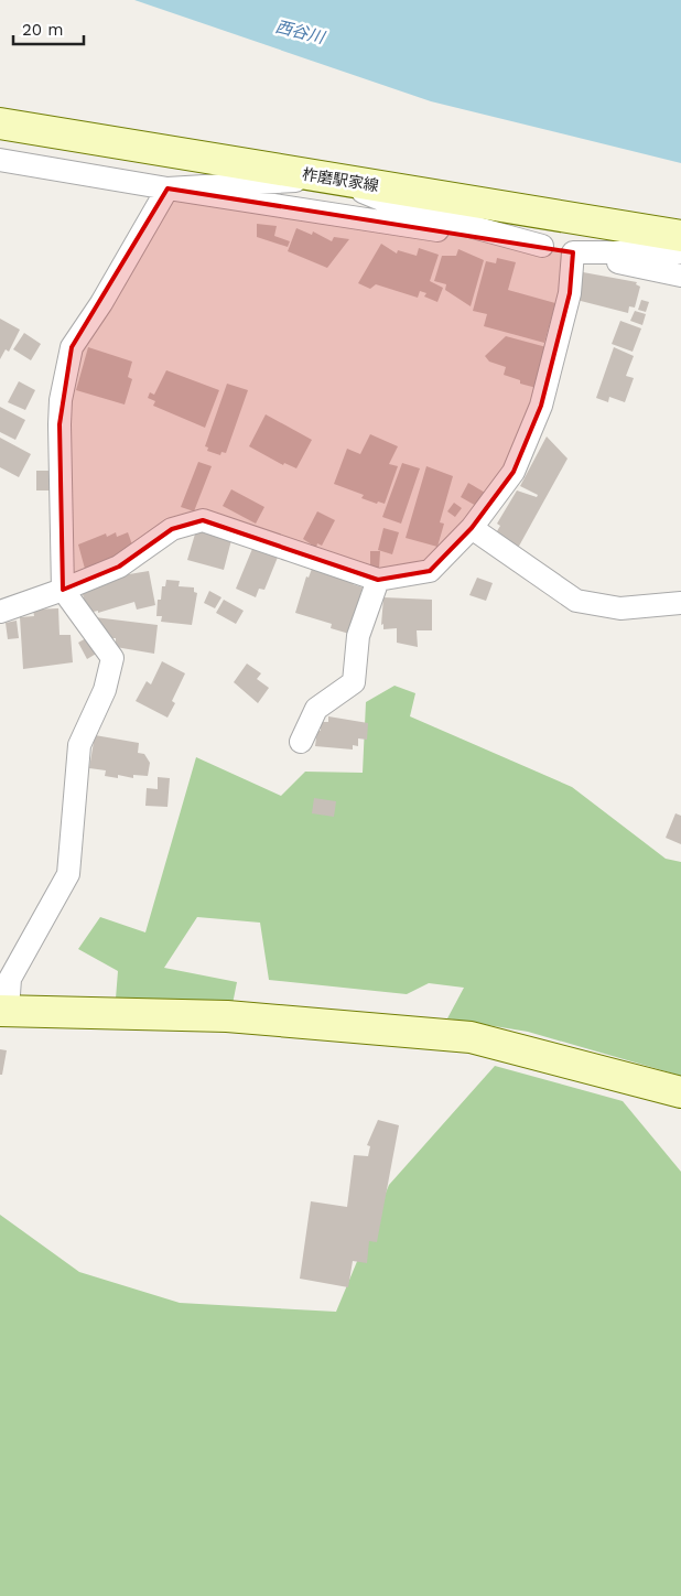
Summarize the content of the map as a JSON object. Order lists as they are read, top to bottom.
{
  "streets": {
    "main road": ["柞磨駅家線"]
  },
  "water": ["西谷川"],
  "scale_bar": "20 m"
}
